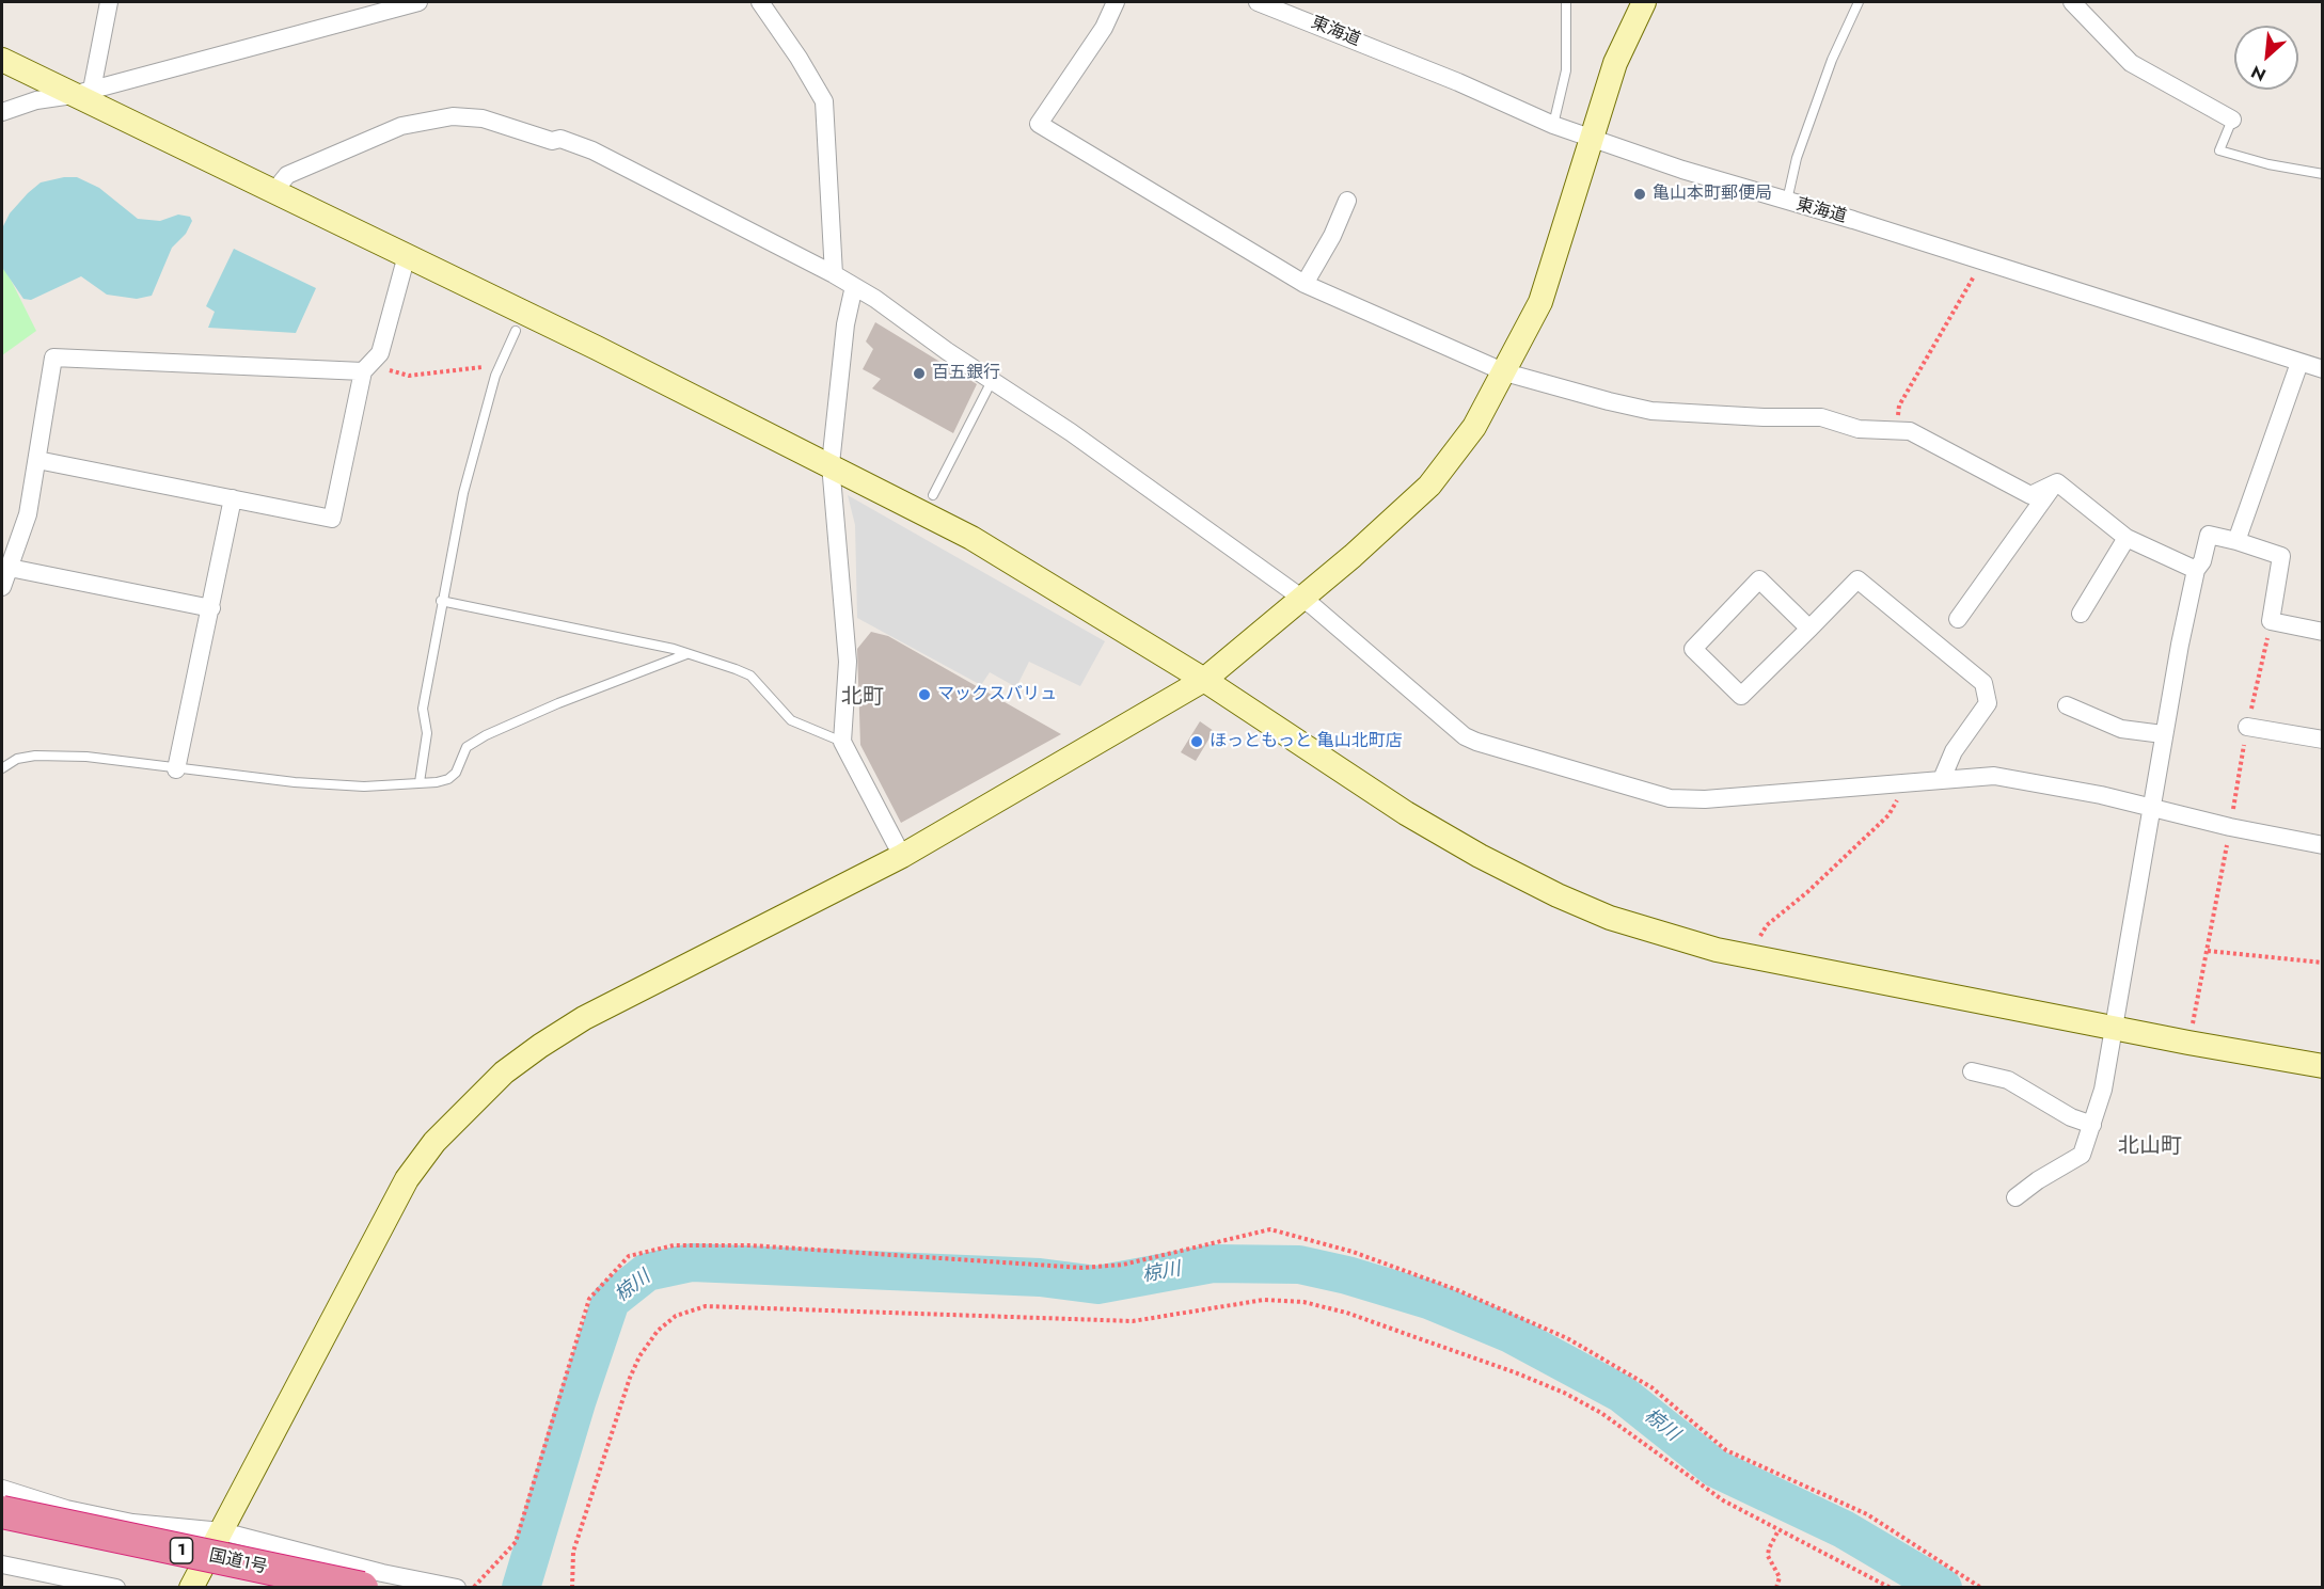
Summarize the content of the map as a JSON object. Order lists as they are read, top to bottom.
{
  "streets": {
    "highway": ["1", "国道1号"],
    "street": ["東海道"]
  },
  "districts": ["北町", "北山町"],
  "water": ["椋川"],
  "places": [
    "亀山本町郵便局",
    "百五銀行",
    "マックスバリュ",
    "ほっともっと 亀山北町店"
  ],
  "north": "bottom left"
}
